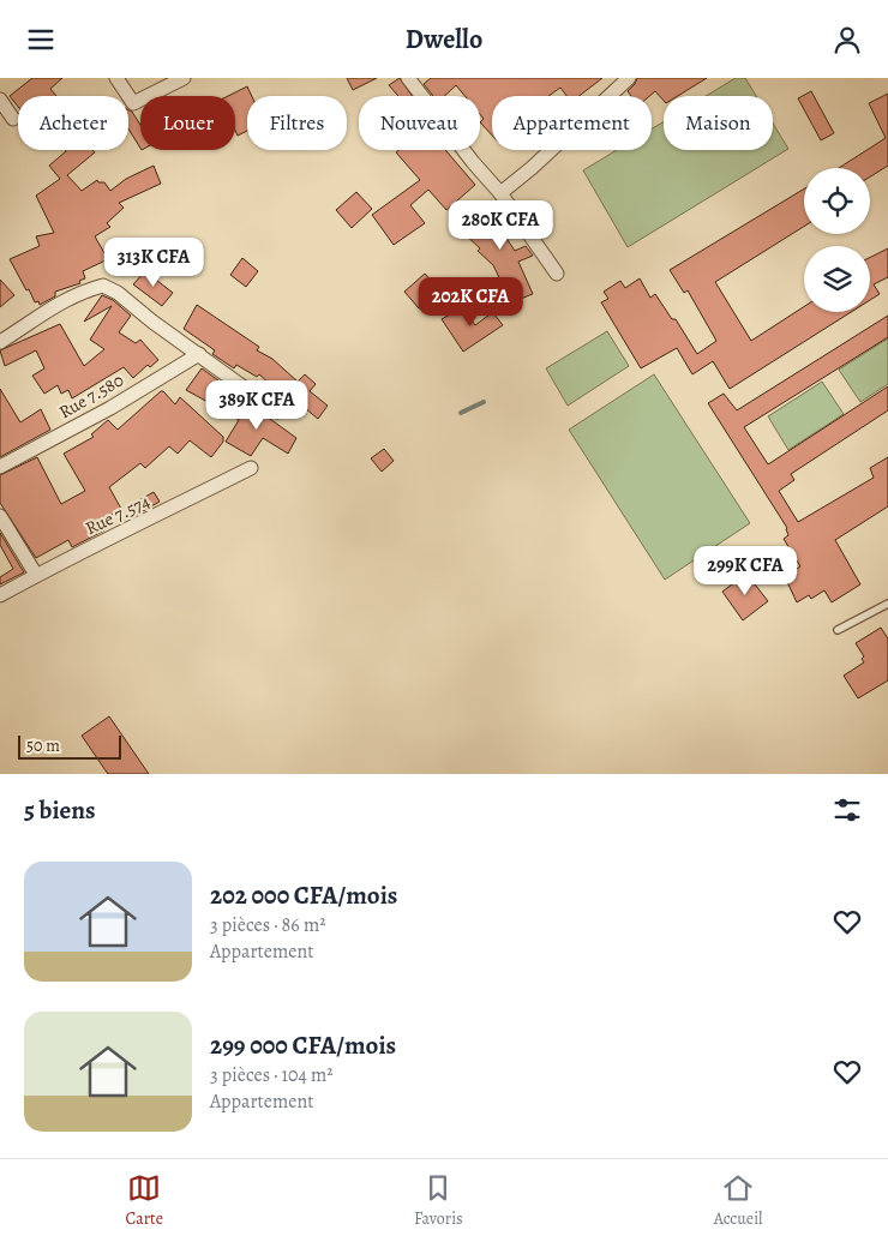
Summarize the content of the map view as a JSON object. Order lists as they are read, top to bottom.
{
  "streets": {
    "street": ["Rue 7.580", "Rue 7.574"]
  },
  "scale_bar": "50 m",
  "page": {
    "header": "Dwello",
    "chip": [
      "Acheter",
      "Louer",
      "Filtres",
      "Nouveau",
      "Appartement",
      "Maison"
    ],
    "price": [
      "280K CFA",
      "313K CFA",
      "202K CFA",
      "389K CFA",
      "299K CFA"
    ],
    "scale": "50 m",
    "heading": "5 biens",
    "list": [
      {
        "name": "202 000 CFA/mois",
        "note": "3 pièces · 86 m² · Appartement"
      },
      {
        "name": "299 000 CFA/mois",
        "note": "3 pièces · 104 m² · Appartement"
      }
    ],
    "tabs": ["Carte", "Favoris", "Accueil"]
  }
}
